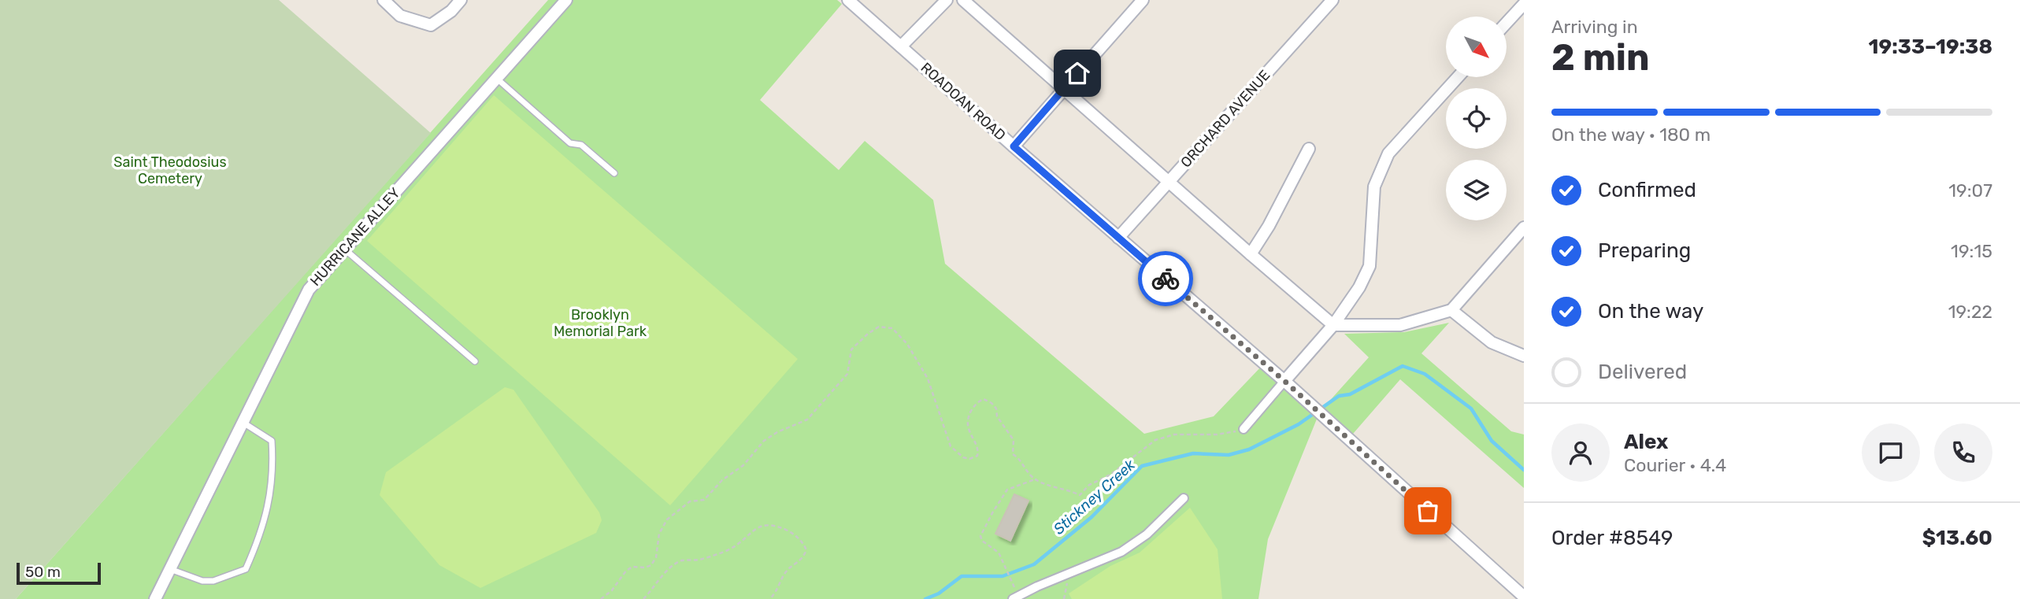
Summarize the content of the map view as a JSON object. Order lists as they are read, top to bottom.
{
  "streets": {
    "street": ["ROADOAN ROAD", "ORCHARD AVENUE", "HURRICANE ALLEY"]
  },
  "crossings": [
    ["ROADOAN ROAD", "ORCHARD AVENUE"]
  ],
  "water": ["Stickney Creek"],
  "parks": ["Saint Theodosius Cemetery", "Brooklyn Memorial Park"],
  "scale_bar": "50 m",
  "north": "bottom right",
  "page": {
    "heading": ["2 min", "Arriving in", "19:33–19:38"],
    "panel": [
      "Alex",
      "Courier · 4.4",
      "Order #8549",
      "$13.60"
    ],
    "bar": "On the way · 180 m",
    "list": [
      ["Confirmed", "19:07"],
      ["Preparing", "19:15"],
      ["On the way", "19:22"],
      "Delivered"
    ],
    "scale": "50 m"
  }
}
